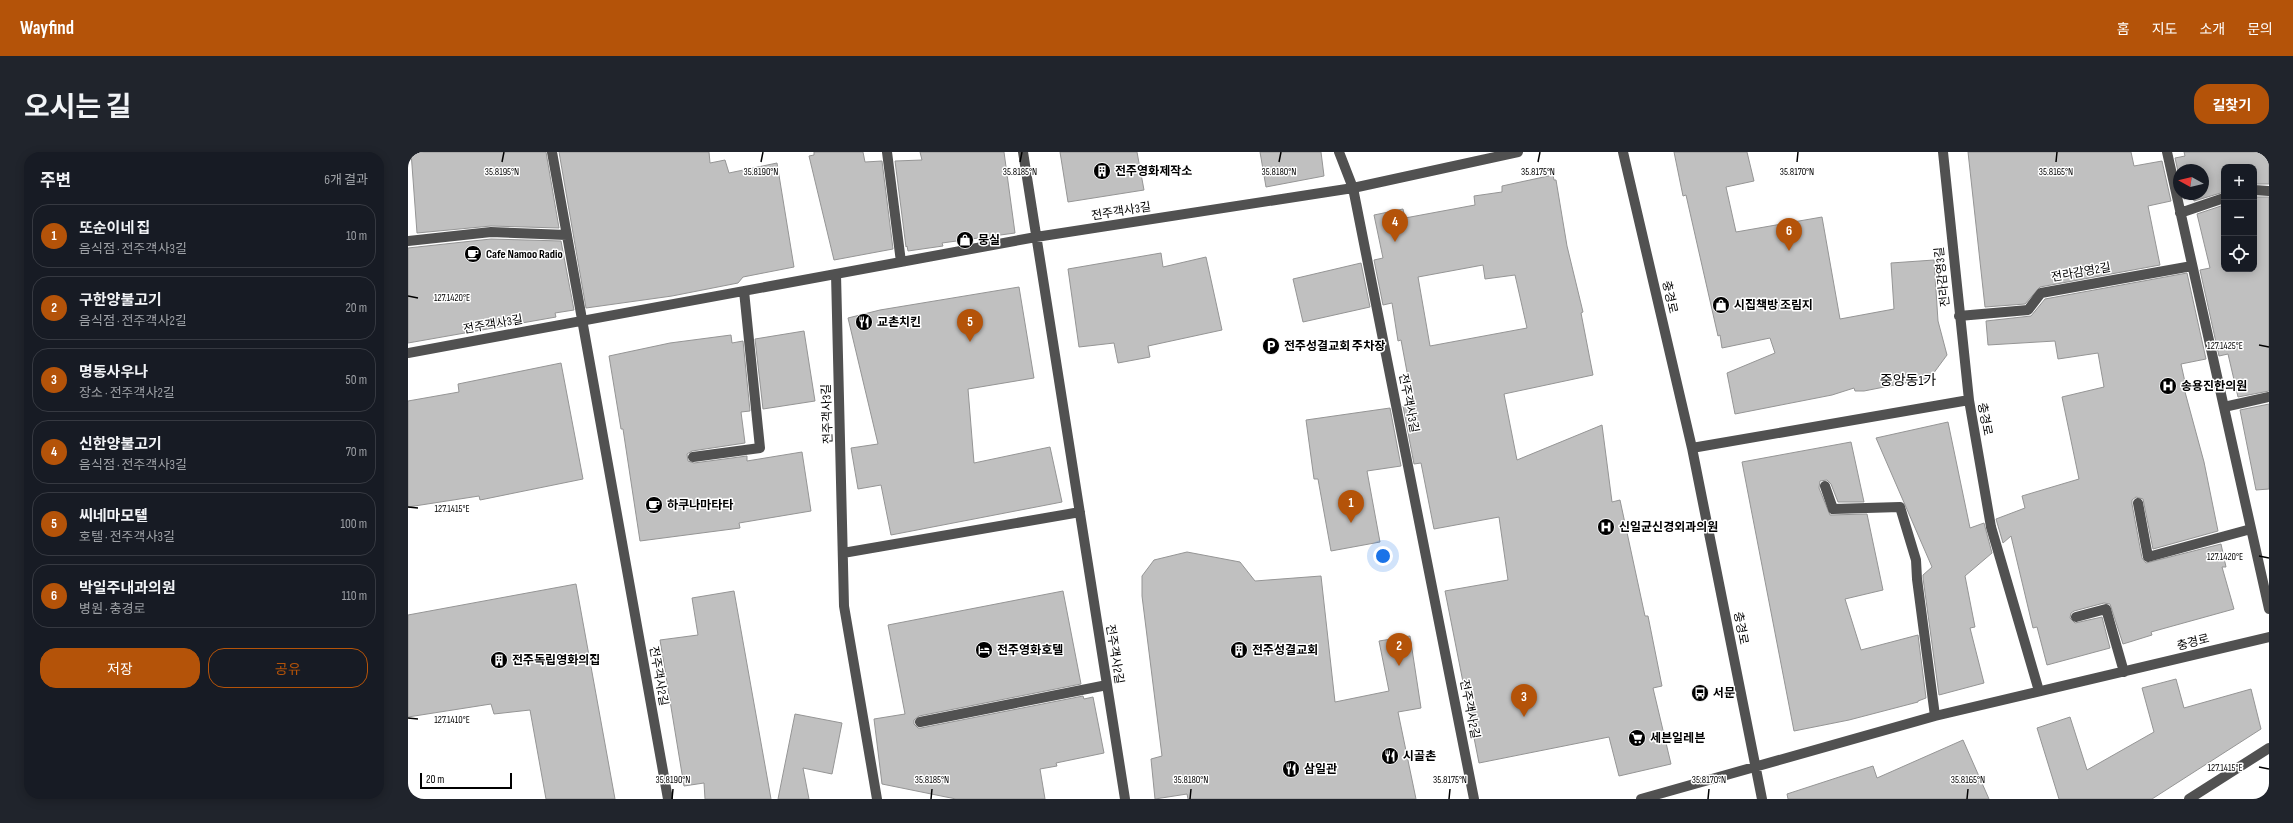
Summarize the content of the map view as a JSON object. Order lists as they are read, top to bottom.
{
  "streets": {
    "street": [
      "전주객사3길",
      "전라감영2길",
      "전라감영3길",
      "충경로",
      "전주객사2길"
    ]
  },
  "crossings": [
    ["전주객사3길", "전주객사2길"],
    ["전라감영2길", "전라감영3길"],
    ["전라감영3길", "충경로"]
  ],
  "districts": ["중앙동1가"],
  "places": {
    "building": ["전주영화제작소", "전주성결교회", "전주독립영화의집"],
    "shop": ["뭉실", "시집책방 조림지"],
    "cafe": ["Cafe Namoo Radio", "하쿠나마타타"],
    "restaurant": ["교촌치킨", "시골촌", "삼일관"],
    "parking": ["전주성결교회 주차장"],
    "hospital": ["송용진한의원", "신일균신경외과의원"],
    "hotel": ["전주영화호텔"],
    "bus stop": ["서문"],
    "supermarket": ["세븐일레븐"]
  },
  "scale_bar": "20 m",
  "north": "left",
  "page": {
    "header": "Wayfind",
    "nav": [
      "홈",
      "지도",
      "소개",
      "문의"
    ],
    "title": "오시는 길",
    "buttons": [
      "길찾기",
      ["저장", "공유"]
    ],
    "heading": ["주변", "6개 결과"],
    "map_buttons": ["+", "−"],
    "list": [
      {
        "mark": "1",
        "name": "또순이네 집",
        "note": "음식점 · 전주객사3길",
        "value": "10 m"
      },
      {
        "mark": "2",
        "name": "구한양불고기",
        "note": "음식점 · 전주객사2길",
        "value": "20 m"
      },
      {
        "mark": "3",
        "name": "명동사우나",
        "note": "장소 · 전주객사2길",
        "value": "50 m"
      },
      {
        "mark": "4",
        "name": "신한양불고기",
        "note": "음식점 · 전주객사3길",
        "value": "70 m"
      },
      {
        "mark": "5",
        "name": "씨네마모텔",
        "note": "호텔 · 전주객사3길",
        "value": "100 m"
      },
      {
        "mark": "6",
        "name": "박일주내과의원",
        "note": "병원 · 충경로",
        "value": "110 m"
      }
    ],
    "pins": [
      "4",
      "6",
      "5",
      "1",
      "2",
      "3"
    ],
    "scale": "20 m"
  },
  "coordinates": [
    "35.8195°N",
    "35.8190°N",
    "35.8185°N",
    "35.8180°N",
    "35.8175°N",
    "35.8170°N",
    "35.8165°N",
    "127.1420°E",
    "127.1425°E",
    "127.1415°E",
    "127.1410°E"
  ]
}
